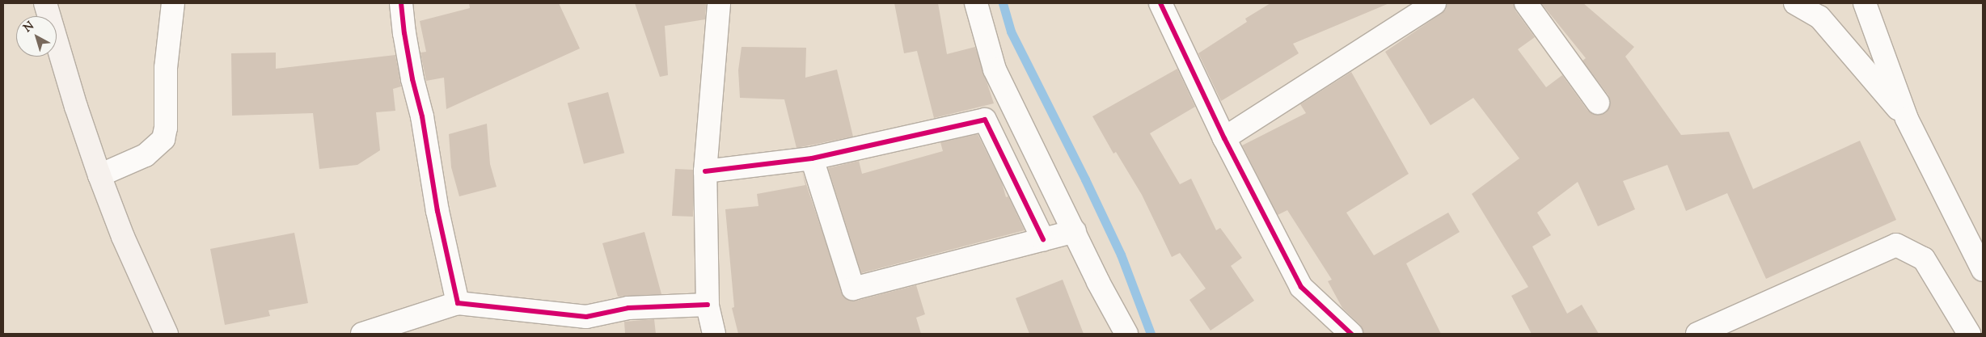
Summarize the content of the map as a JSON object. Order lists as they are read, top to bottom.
{
  "north": "top left"
}
